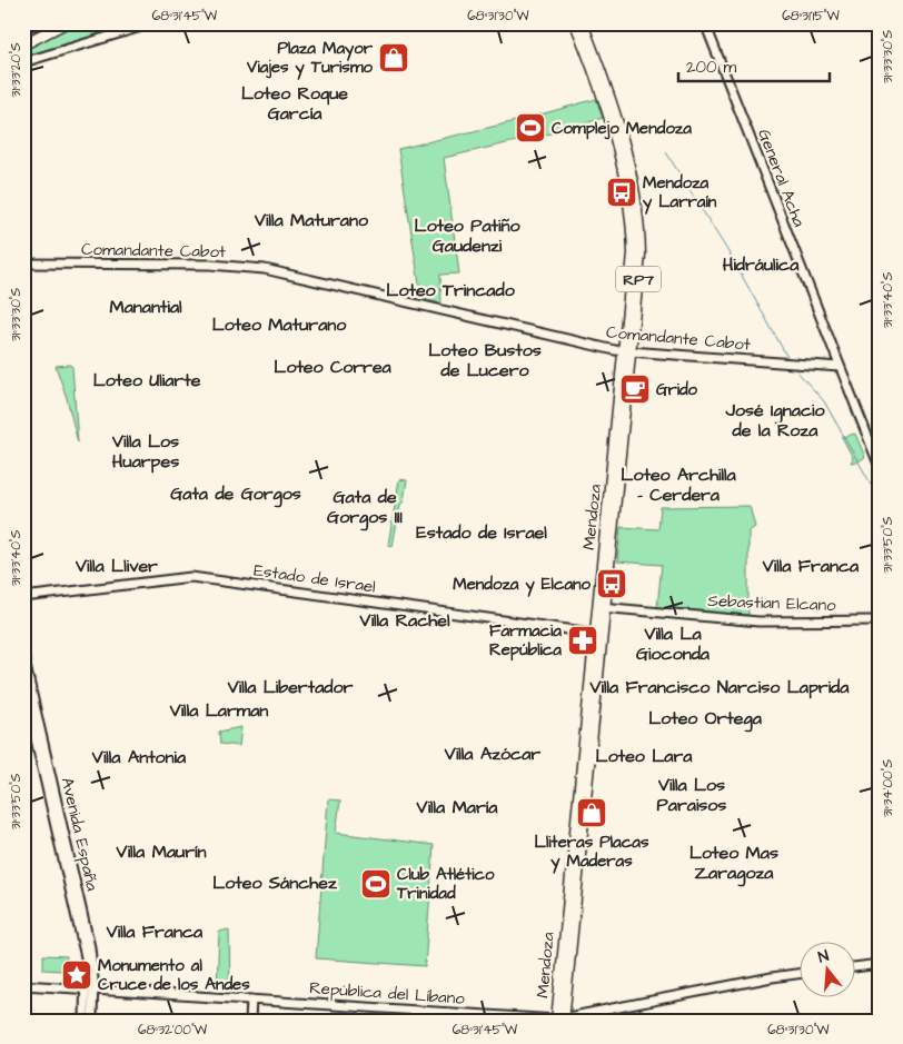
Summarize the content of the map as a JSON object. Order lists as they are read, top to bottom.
{
  "streets": {
    "main road": [
      "General Acha",
      "Comandante Cabot",
      "RP7",
      "Mendoza",
      "Estado de Israel",
      "Sebastian Elcano",
      "Avenida España",
      "República del Líbano"
    ]
  },
  "crossings": [
    ["General Acha", "Comandante Cabot"],
    ["Comandante Cabot", "Mendoza"],
    ["Mendoza", "Estado de Israel"],
    ["Mendoza", "Sebastian Elcano"],
    ["Mendoza", "República del Líbano"],
    ["Avenida España", "República del Líbano"]
  ],
  "districts": [
    "Loteo Roque García",
    "Villa Maturano",
    "Loteo Patiño Gaudenzi",
    "Hidráulica",
    "Loteo Trincado",
    "Manantial",
    "Loteo Maturano",
    "Loteo Bustos de Lucero",
    "Loteo Correa",
    "Loteo Uliarte",
    "José Ignacio de la Roza",
    "Villa Los Huarpes",
    "Loteo Archilla - Cerdera",
    "Gata de Gorgos",
    "Gata de Gorgos III",
    "Estado de Israel",
    "Villa Lliver",
    "Villa Franca",
    "Villa Rachel",
    "Villa La Gioconda",
    "Villa Libertador",
    "Villa Francisco Narciso Laprida",
    "Villa Larman",
    "Loteo Ortega",
    "Villa Azócar",
    "Loteo Lara",
    "Villa Antonia",
    "Villa Los Paraisos",
    "Villa María",
    "Villa Maurín",
    "Loteo Mas Zaragoza",
    "Loteo Sánchez",
    "Villa Franca"
  ],
  "places": {
    "shop": ["Plaza Mayor Viajes y Turismo", "Lliteras Placas y Maderas"],
    "sports": ["Complejo Mendoza", "Club Atlético Trinidad"],
    "bus stop": ["Mendoza y Larraín", "Mendoza y Elcano"],
    "cafe": ["Grido"],
    "pharmacy": ["Farmacia República"],
    "place": ["Monumento al Cruce de los Andes"]
  },
  "scale_bar": "200 m",
  "north": "top",
  "coordinates": [
    "68°31'45\"W",
    "68°31'30\"W",
    "68°31'15\"W",
    "31°33'30\"S",
    "31°33'20\"S",
    "31°33'40\"S",
    "31°33'50\"S",
    "31°34'00\"S",
    "68°32'00\"W"
  ]
}
